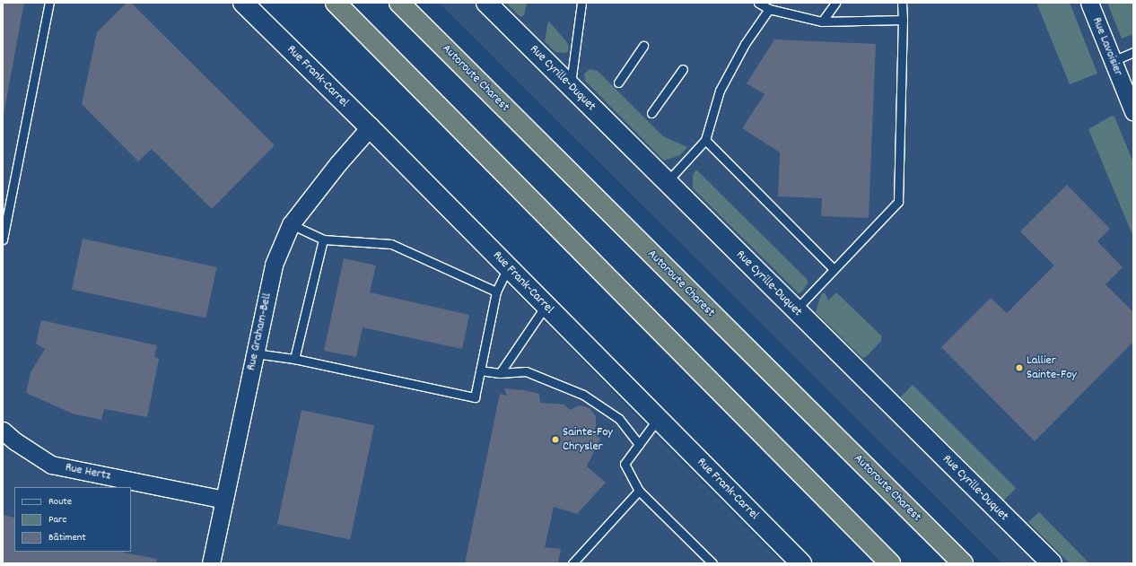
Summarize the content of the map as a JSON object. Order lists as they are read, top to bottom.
{
  "streets": {
    "highway": ["Autoroute Charest"],
    "street": [
      "Rue Lavoisier",
      "Rue Frank-Carrel",
      "Rue Cyrille-Duquet",
      "Rue Graham-Bell",
      "Rue Hertz"
    ]
  },
  "crossings": [
    ["Rue Frank-Carrel", "Rue Graham-Bell"],
    ["Rue Graham-Bell", "Rue Hertz"]
  ],
  "places": ["Lallier Sainte-Foy", "Sainte-Foy Chrysler"],
  "legend": ["Route", "Parc", "Bâtiment"]
}
